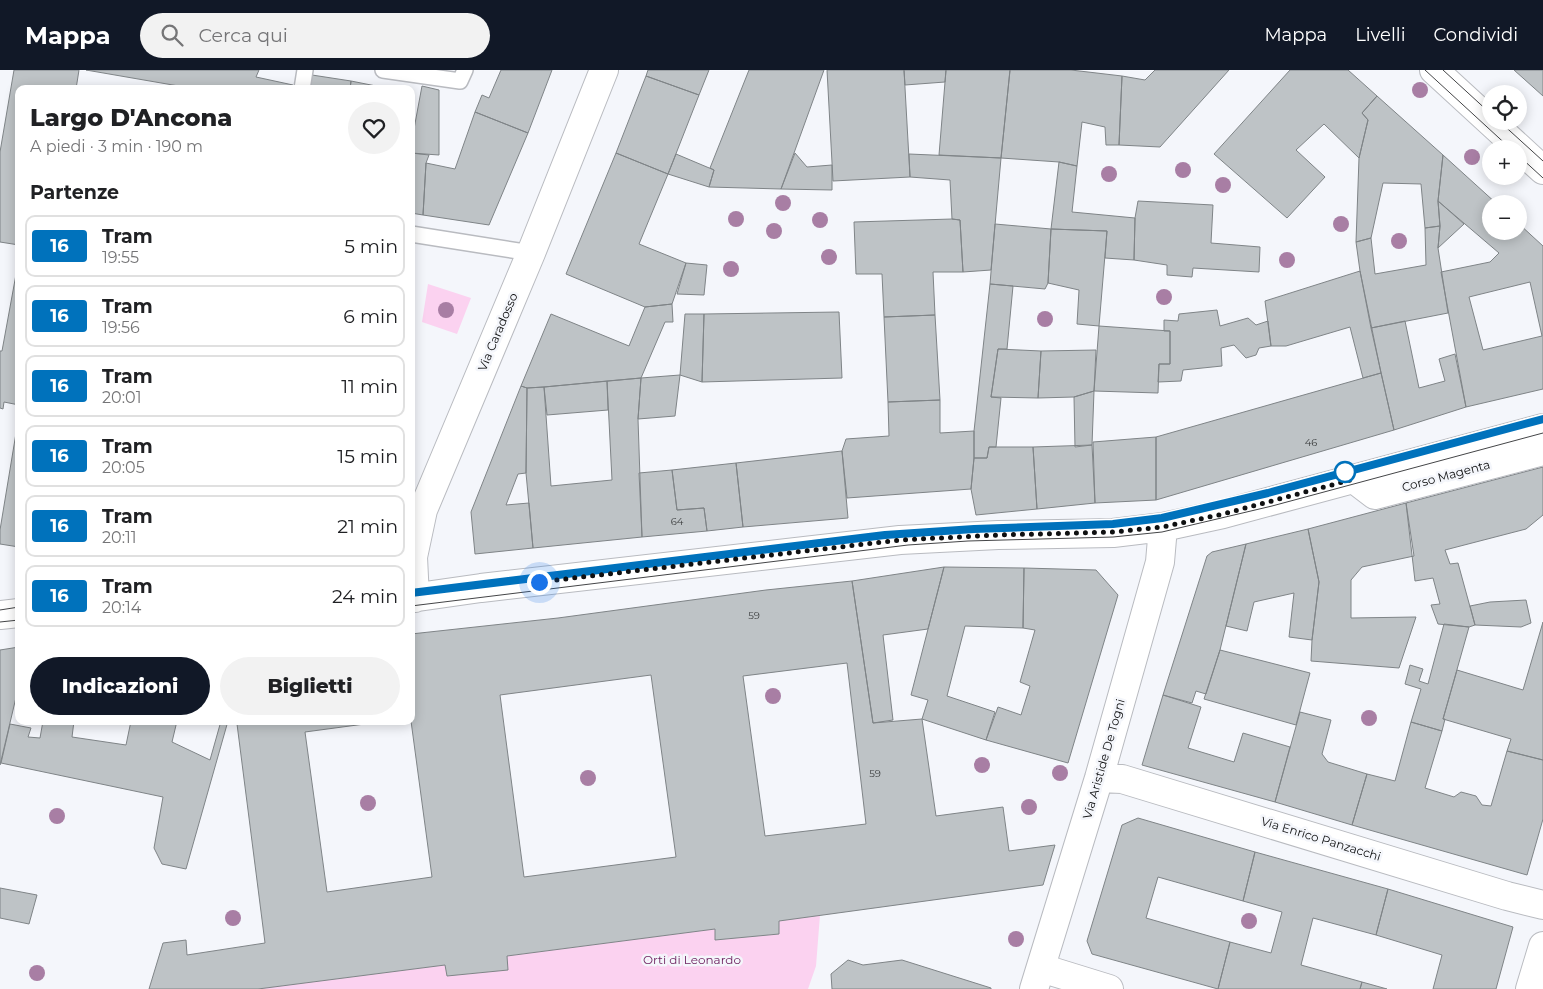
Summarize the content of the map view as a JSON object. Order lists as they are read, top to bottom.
{
  "streets": {
    "street": [
      "Via Caradosso",
      "Corso Magenta",
      "Via Aristide De Togni",
      "Via Enrico Panzacchi"
    ]
  },
  "crossings": [
    ["Corso Magenta", "Via Aristide De Togni"],
    ["Via Aristide De Togni", "Via Enrico Panzacchi"]
  ],
  "parks": ["Orti di Leonardo"],
  "lines": ["tram line 16"],
  "house_numbers": [
    "46",
    "64",
    "59",
    "59"
  ],
  "page": {
    "header": "Mappa",
    "search": "Cerca qui",
    "nav": ["Mappa", "Livelli", "Condividi"],
    "map_buttons": ["+", "−"],
    "heading": [
      ["Largo D'Ancona", "A piedi · 3 min · 190 m"],
      "Partenze"
    ],
    "list": [
      {
        "mark": "16",
        "name": "Tram",
        "note": "19:55",
        "value": "5 min"
      },
      {
        "mark": "16",
        "name": "Tram",
        "note": "19:56",
        "value": "6 min"
      },
      {
        "mark": "16",
        "name": "Tram",
        "note": "20:01",
        "value": "11 min"
      },
      {
        "mark": "16",
        "name": "Tram",
        "note": "20:05",
        "value": "15 min"
      },
      {
        "mark": "16",
        "name": "Tram",
        "note": "20:11",
        "value": "21 min"
      },
      {
        "mark": "16",
        "name": "Tram",
        "note": "20:14",
        "value": "24 min"
      }
    ],
    "buttons": ["Indicazioni", "Biglietti"]
  }
}
